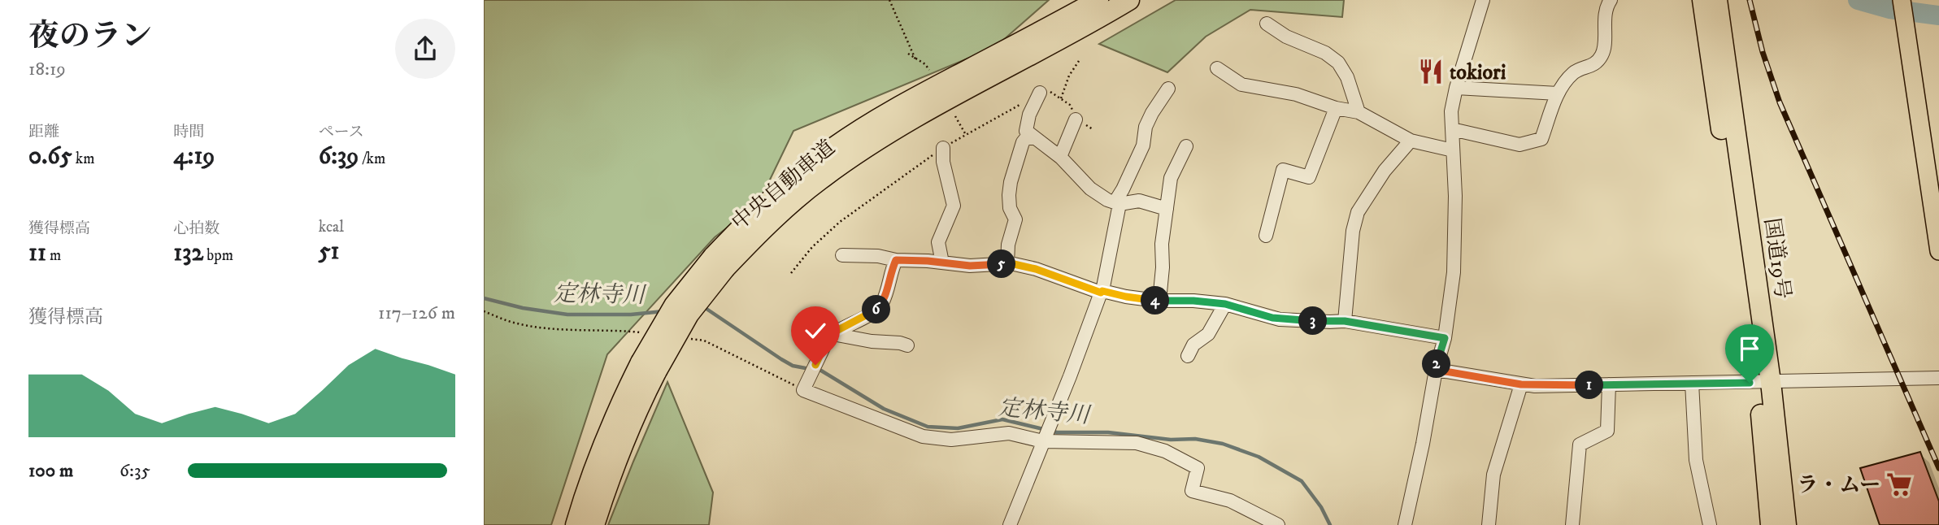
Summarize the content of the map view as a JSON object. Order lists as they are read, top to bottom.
{
  "streets": {
    "highway": ["中央自動車道", "国道19号"]
  },
  "water": ["定林寺川"],
  "places": {
    "restaurant": ["tokiori"],
    "supermarket": ["ラ・ムー"]
  },
  "page": {
    "heading": ["夜のラン", "18:19"],
    "stats": [
      ["距離", "0.65 km"],
      ["時間", "4:19"],
      ["ペース", "6:39 /km"],
      ["獲得標高", "11 m"],
      ["心拍数", "132 bpm"],
      ["kcal", "51"]
    ],
    "pins": [
      "5",
      "4",
      "6",
      "3",
      "2",
      "1"
    ],
    "chart": ["獲得標高", "117–126 m"],
    "list": [
      {
        "name": "100 m",
        "note": "6:35"
      }
    ]
  }
}
